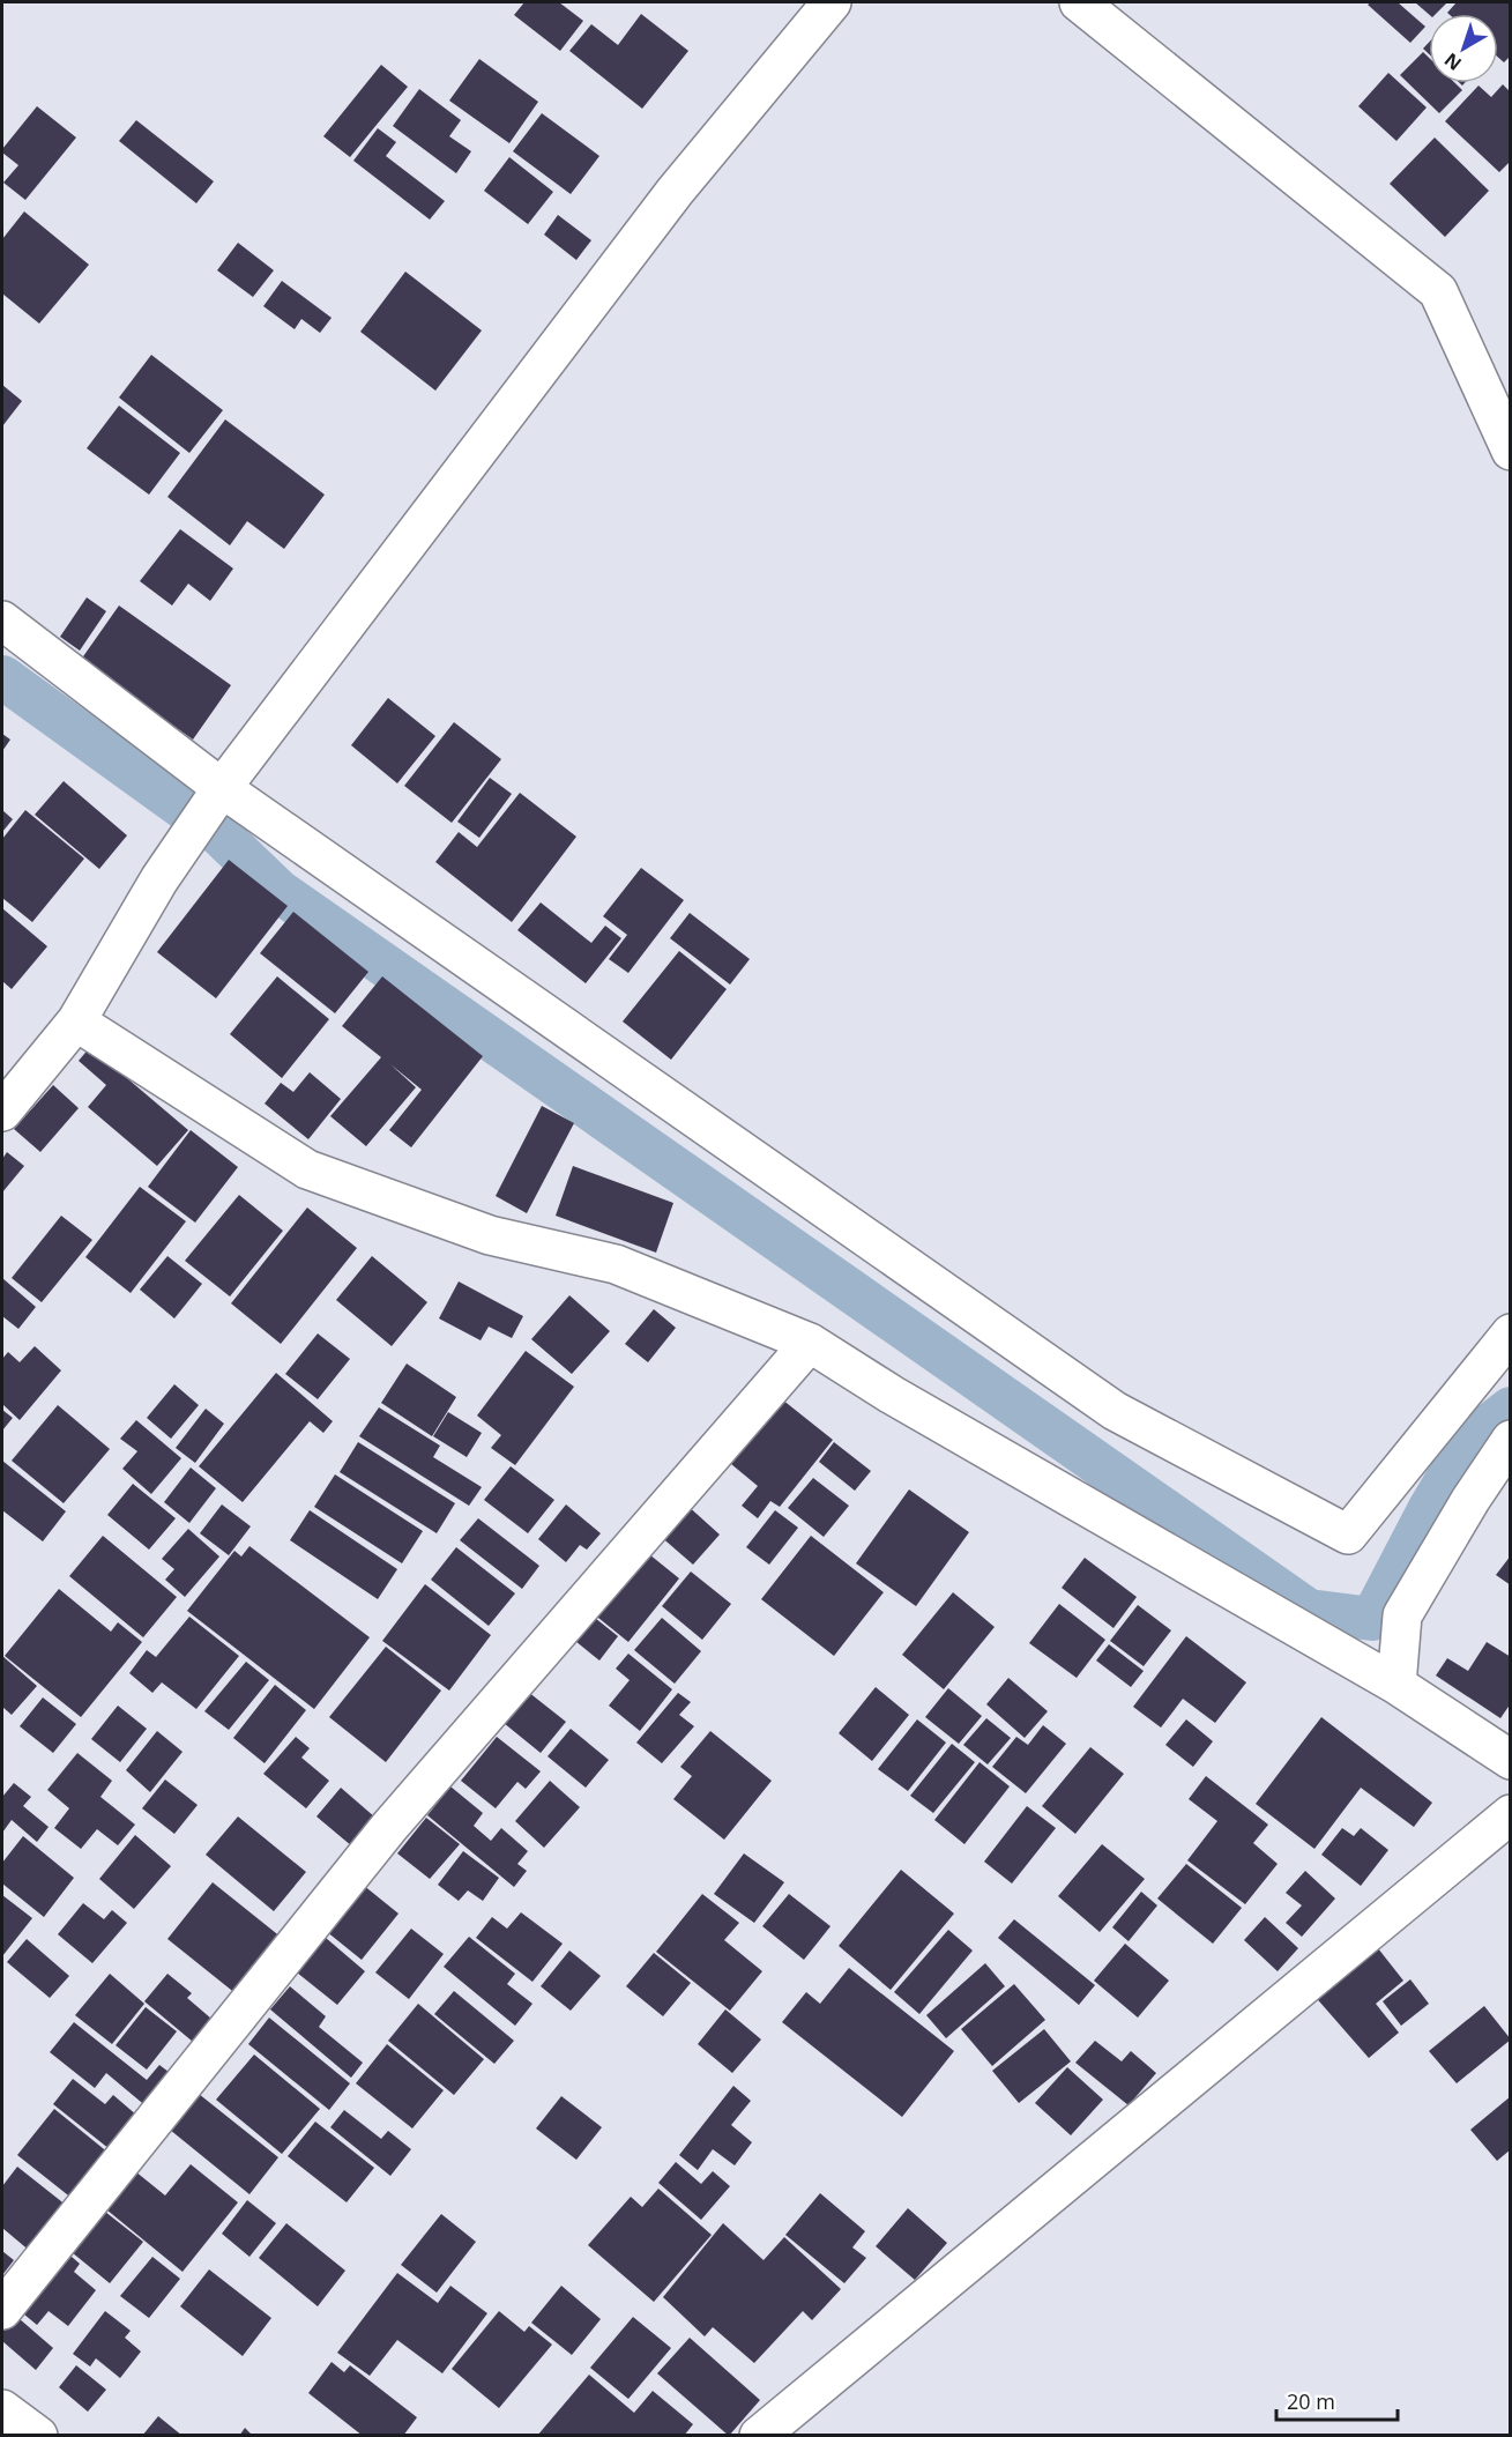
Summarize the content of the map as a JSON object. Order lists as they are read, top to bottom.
{
  "scale_bar": "20 m",
  "north": "bottom left"
}
